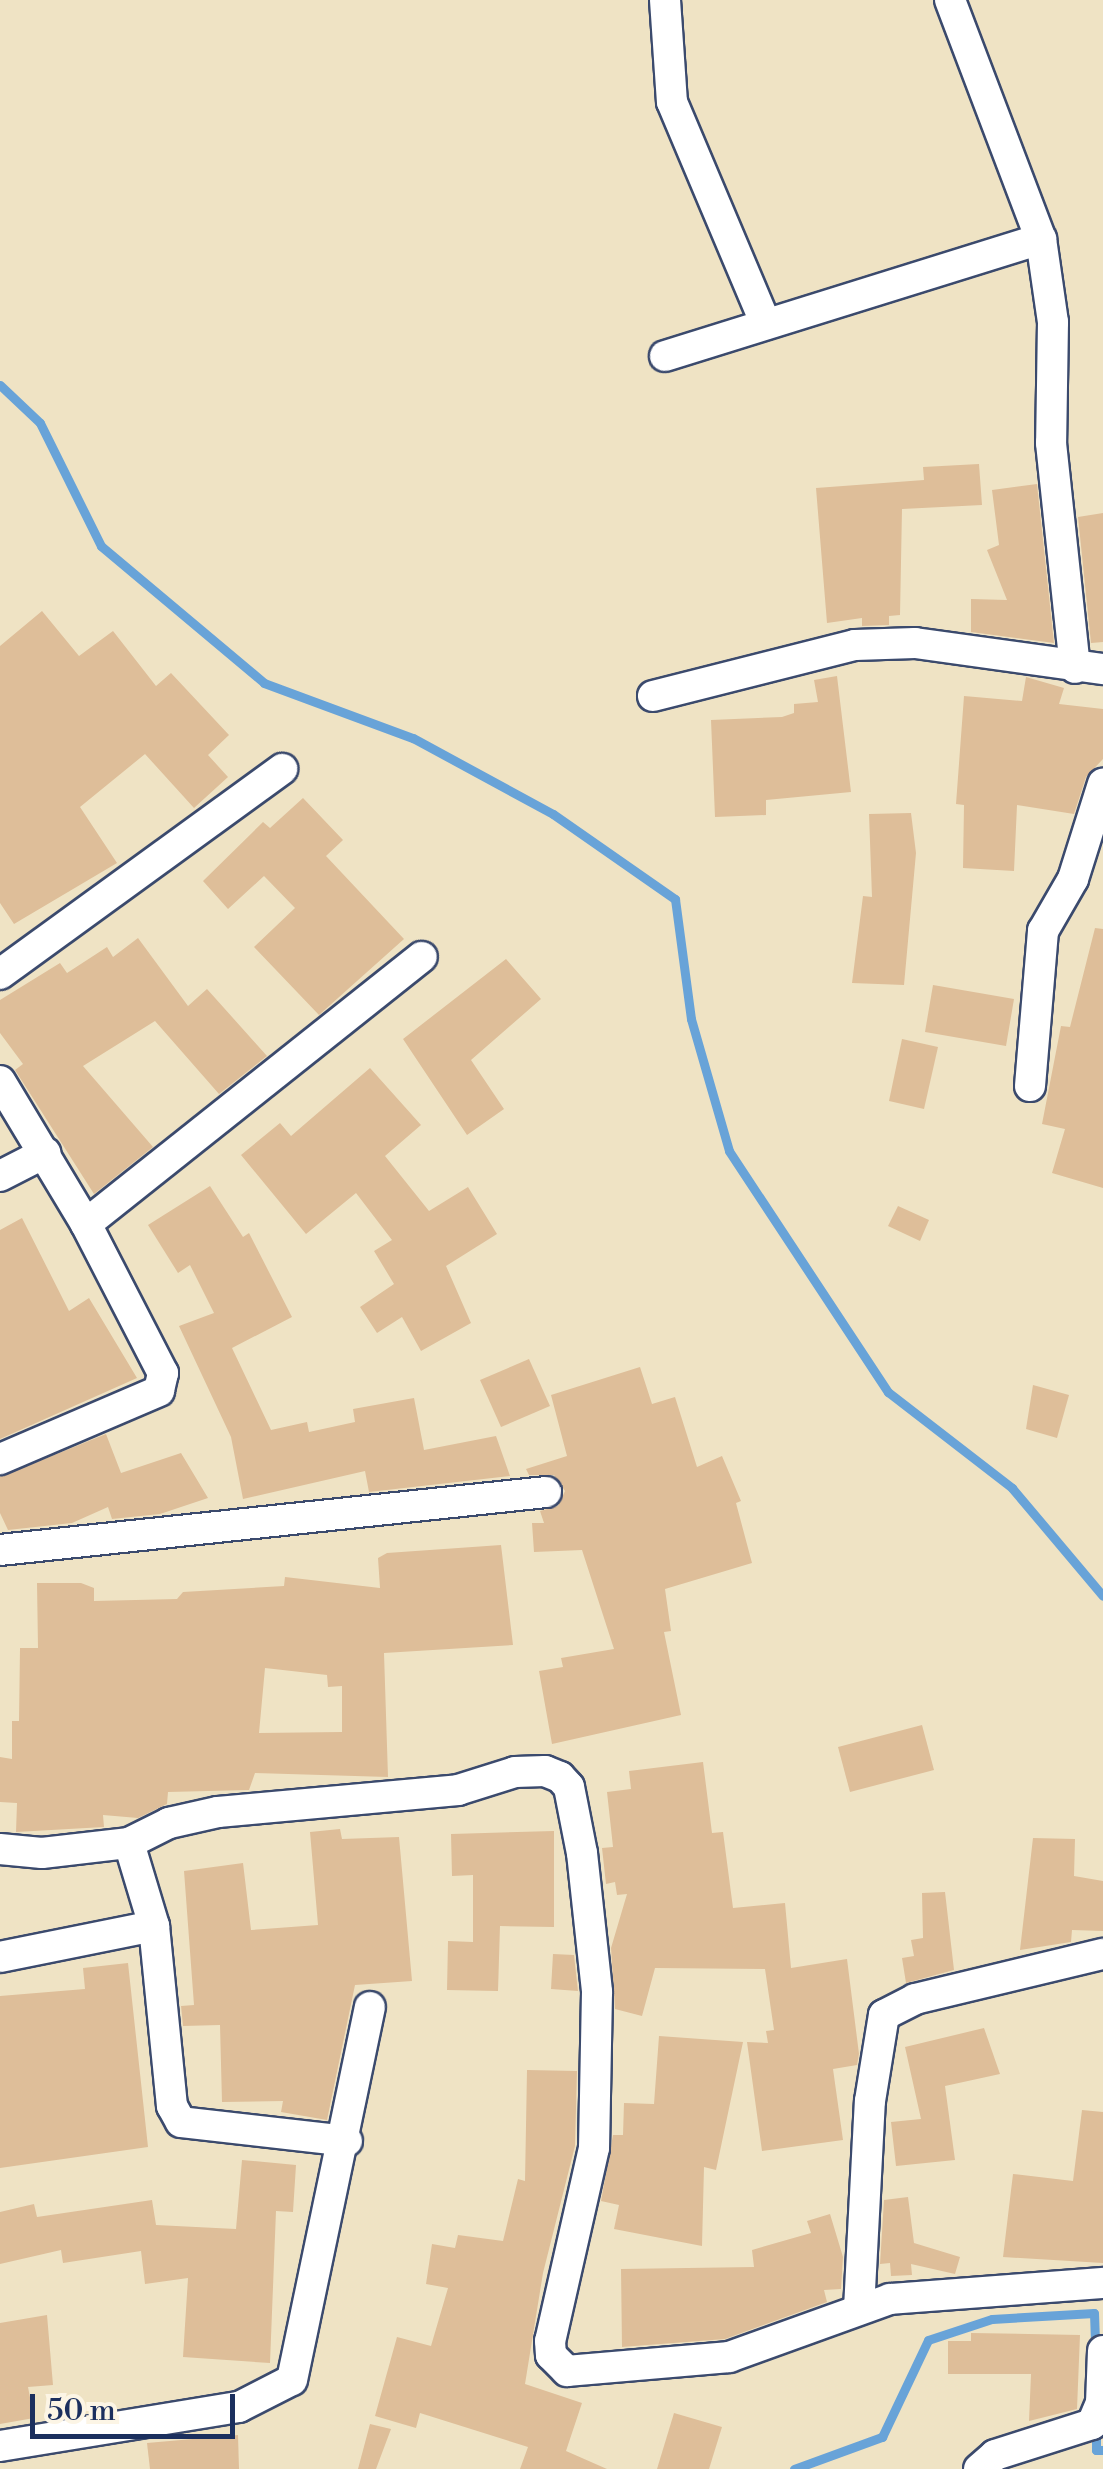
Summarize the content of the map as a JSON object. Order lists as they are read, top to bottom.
{
  "scale_bar": "50 m"
}
